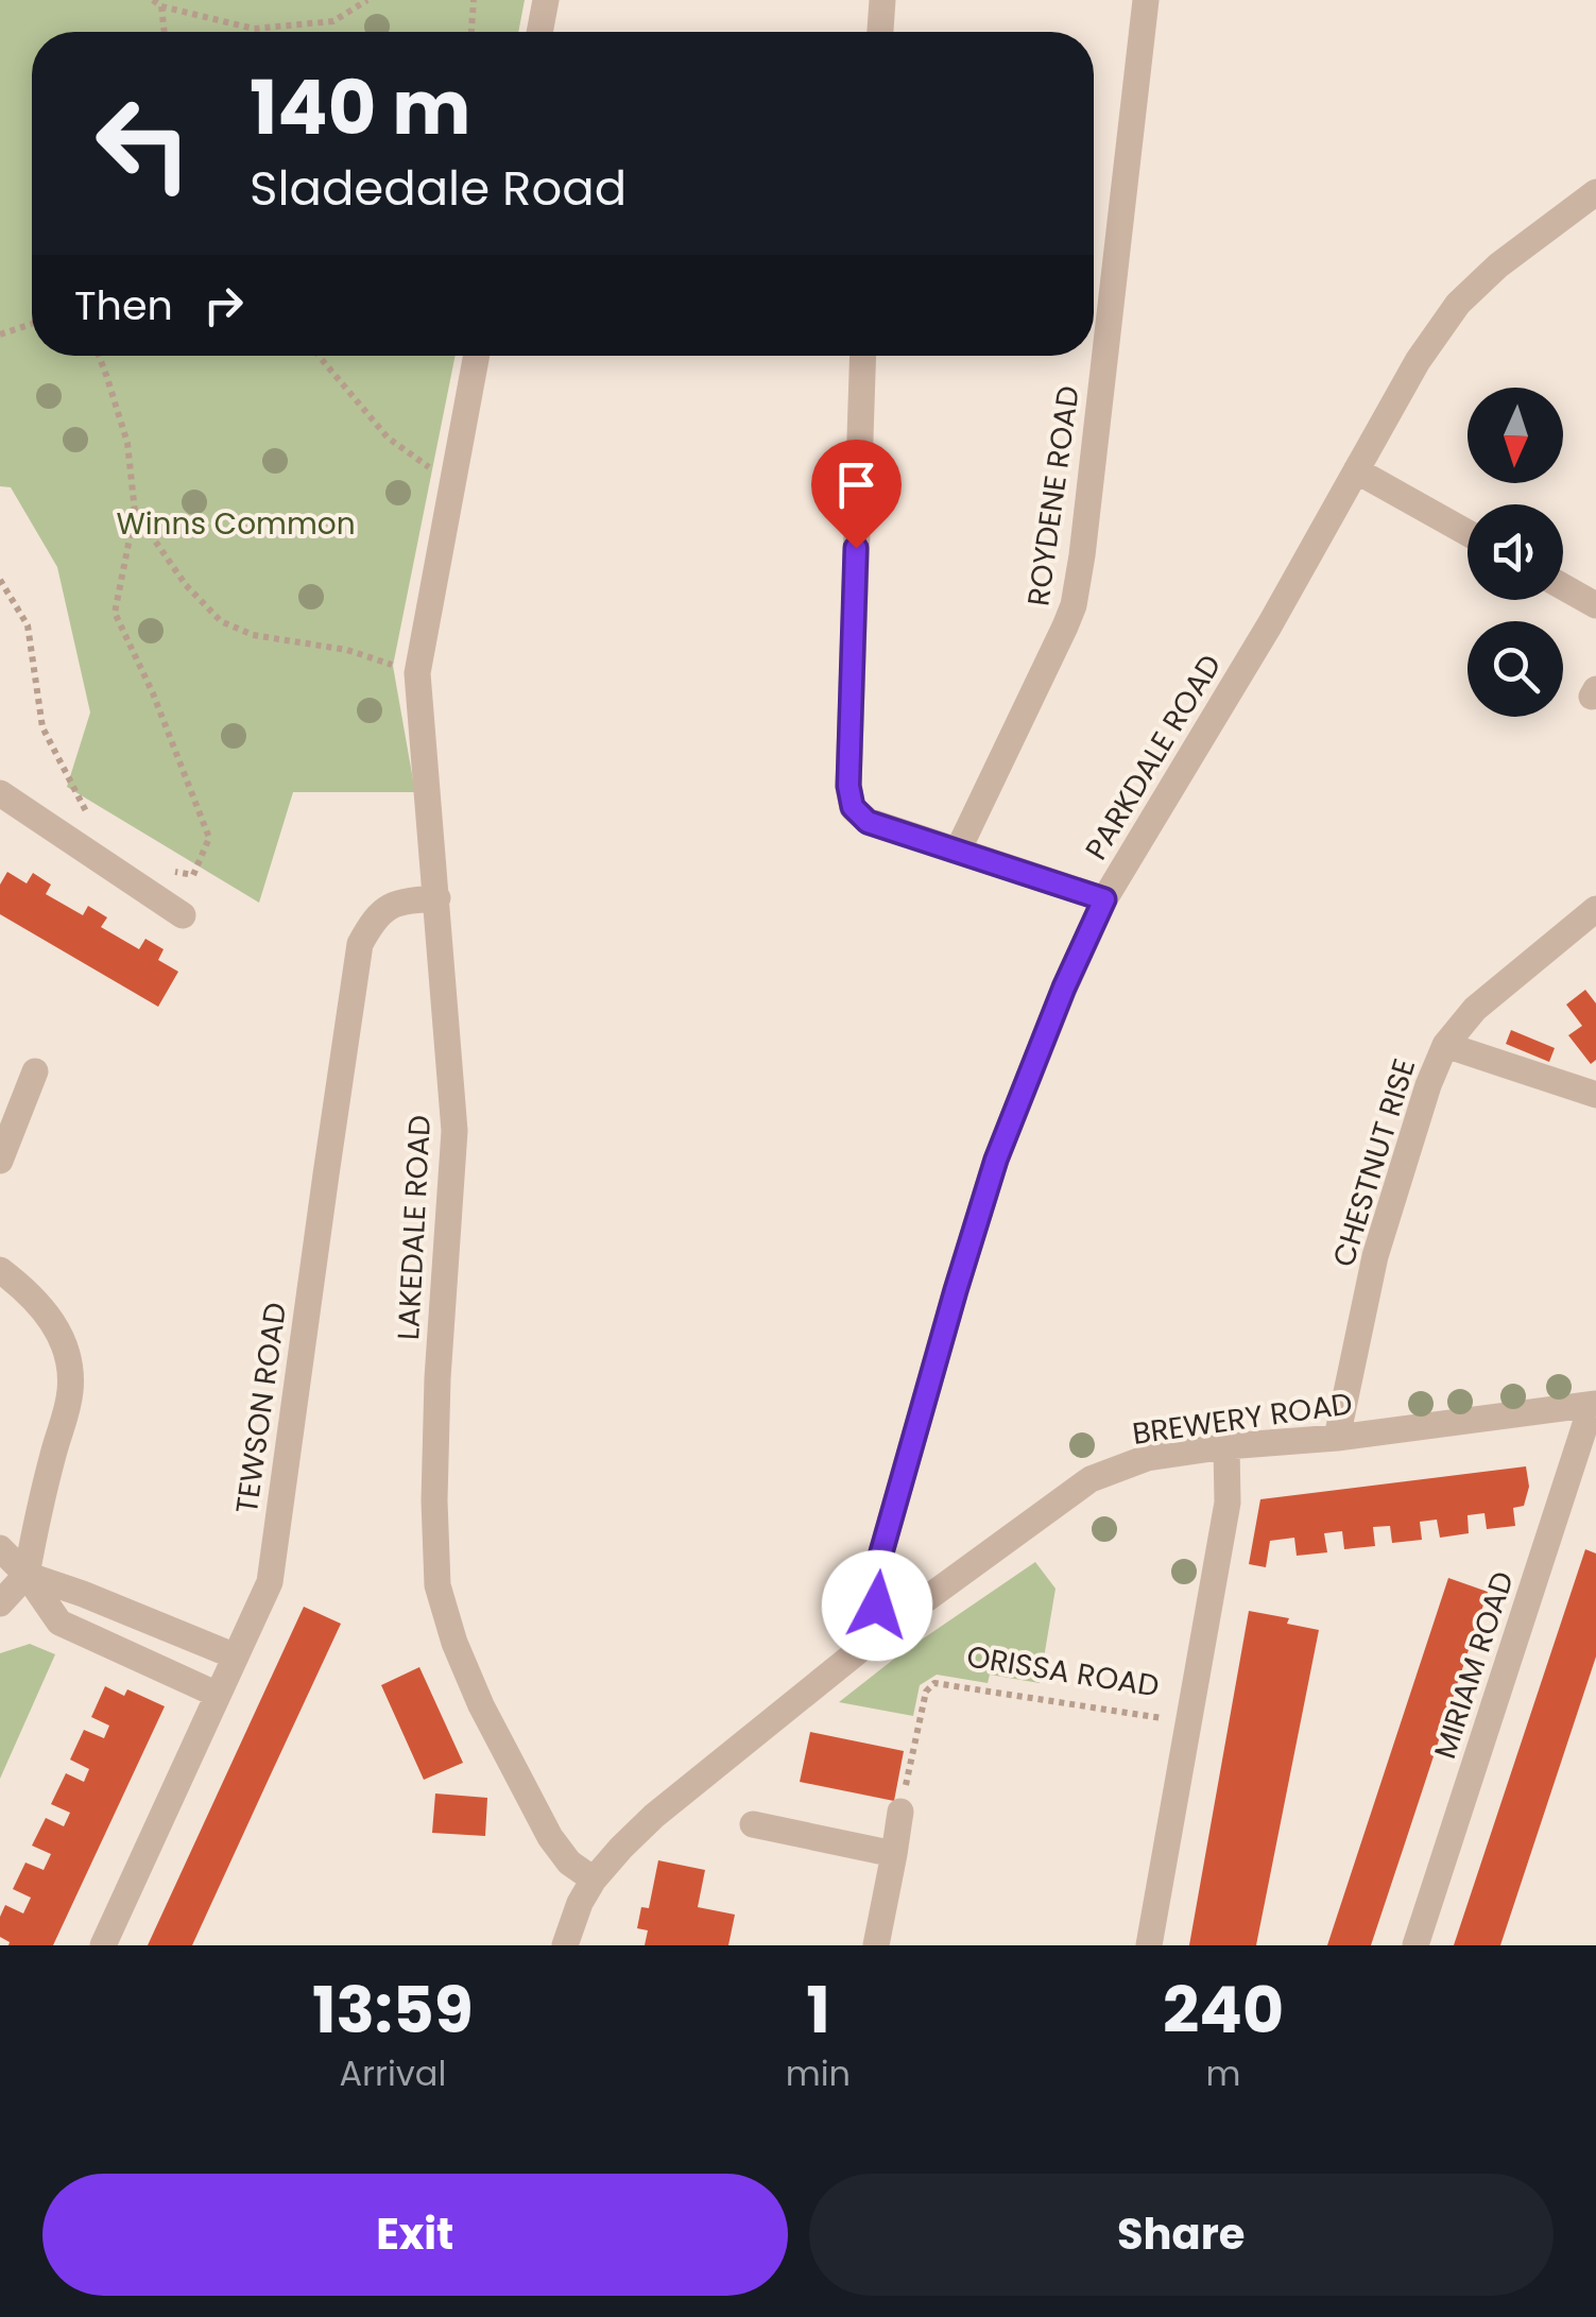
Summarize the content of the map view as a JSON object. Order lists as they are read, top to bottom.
{
  "streets": {
    "street": [
      "ROYDENE ROAD",
      "PARKDALE ROAD",
      "CHESTNUT RISE",
      "LAKEDALE ROAD",
      "TEWSON ROAD",
      "BREWERY ROAD",
      "MIRIAM ROAD",
      "ORISSA ROAD"
    ]
  },
  "crossings": [
    ["PARKDALE ROAD", "BREWERY ROAD"],
    ["CHESTNUT RISE", "BREWERY ROAD"],
    ["LAKEDALE ROAD", "TEWSON ROAD"],
    ["LAKEDALE ROAD", "BREWERY ROAD"],
    ["BREWERY ROAD", "MIRIAM ROAD"],
    ["BREWERY ROAD", "ORISSA ROAD"]
  ],
  "parks": ["Winns Common"],
  "north": "bottom",
  "page": {
    "turn": ["140 m", "Sladedale Road"],
    "then": "Then",
    "eta": [
      "13:59",
      "Arrival",
      "1",
      "min",
      "240",
      "m"
    ],
    "buttons": ["Exit", "Share"]
  }
}
